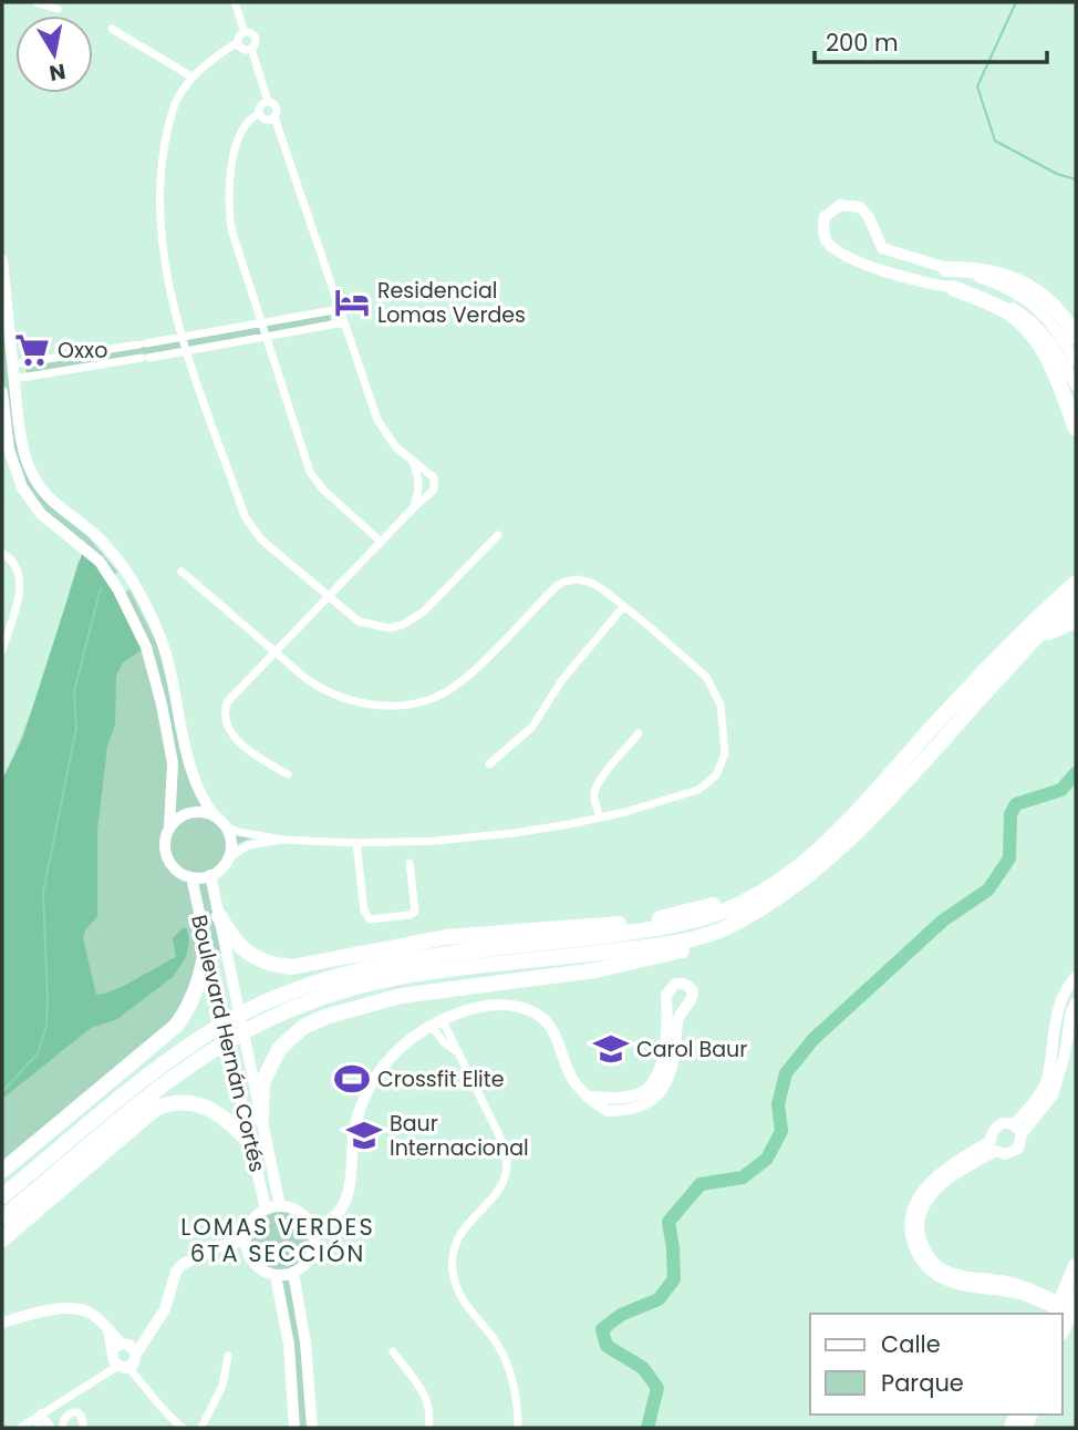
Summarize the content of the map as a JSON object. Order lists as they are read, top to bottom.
{
  "streets": {
    "street": ["Boulevard Hernán Cortés"]
  },
  "districts": ["LOMAS VERDES 6TA SECCIÓN"],
  "places": {
    "hotel": ["Residencial Lomas Verdes"],
    "supermarket": ["Oxxo"],
    "school or university": ["Carol Baur", "Baur Internacional"],
    "sports": ["Crossfit Elite"]
  },
  "legend": ["Calle", "Parque"],
  "scale_bar": "200 m",
  "north": "bottom"
}
